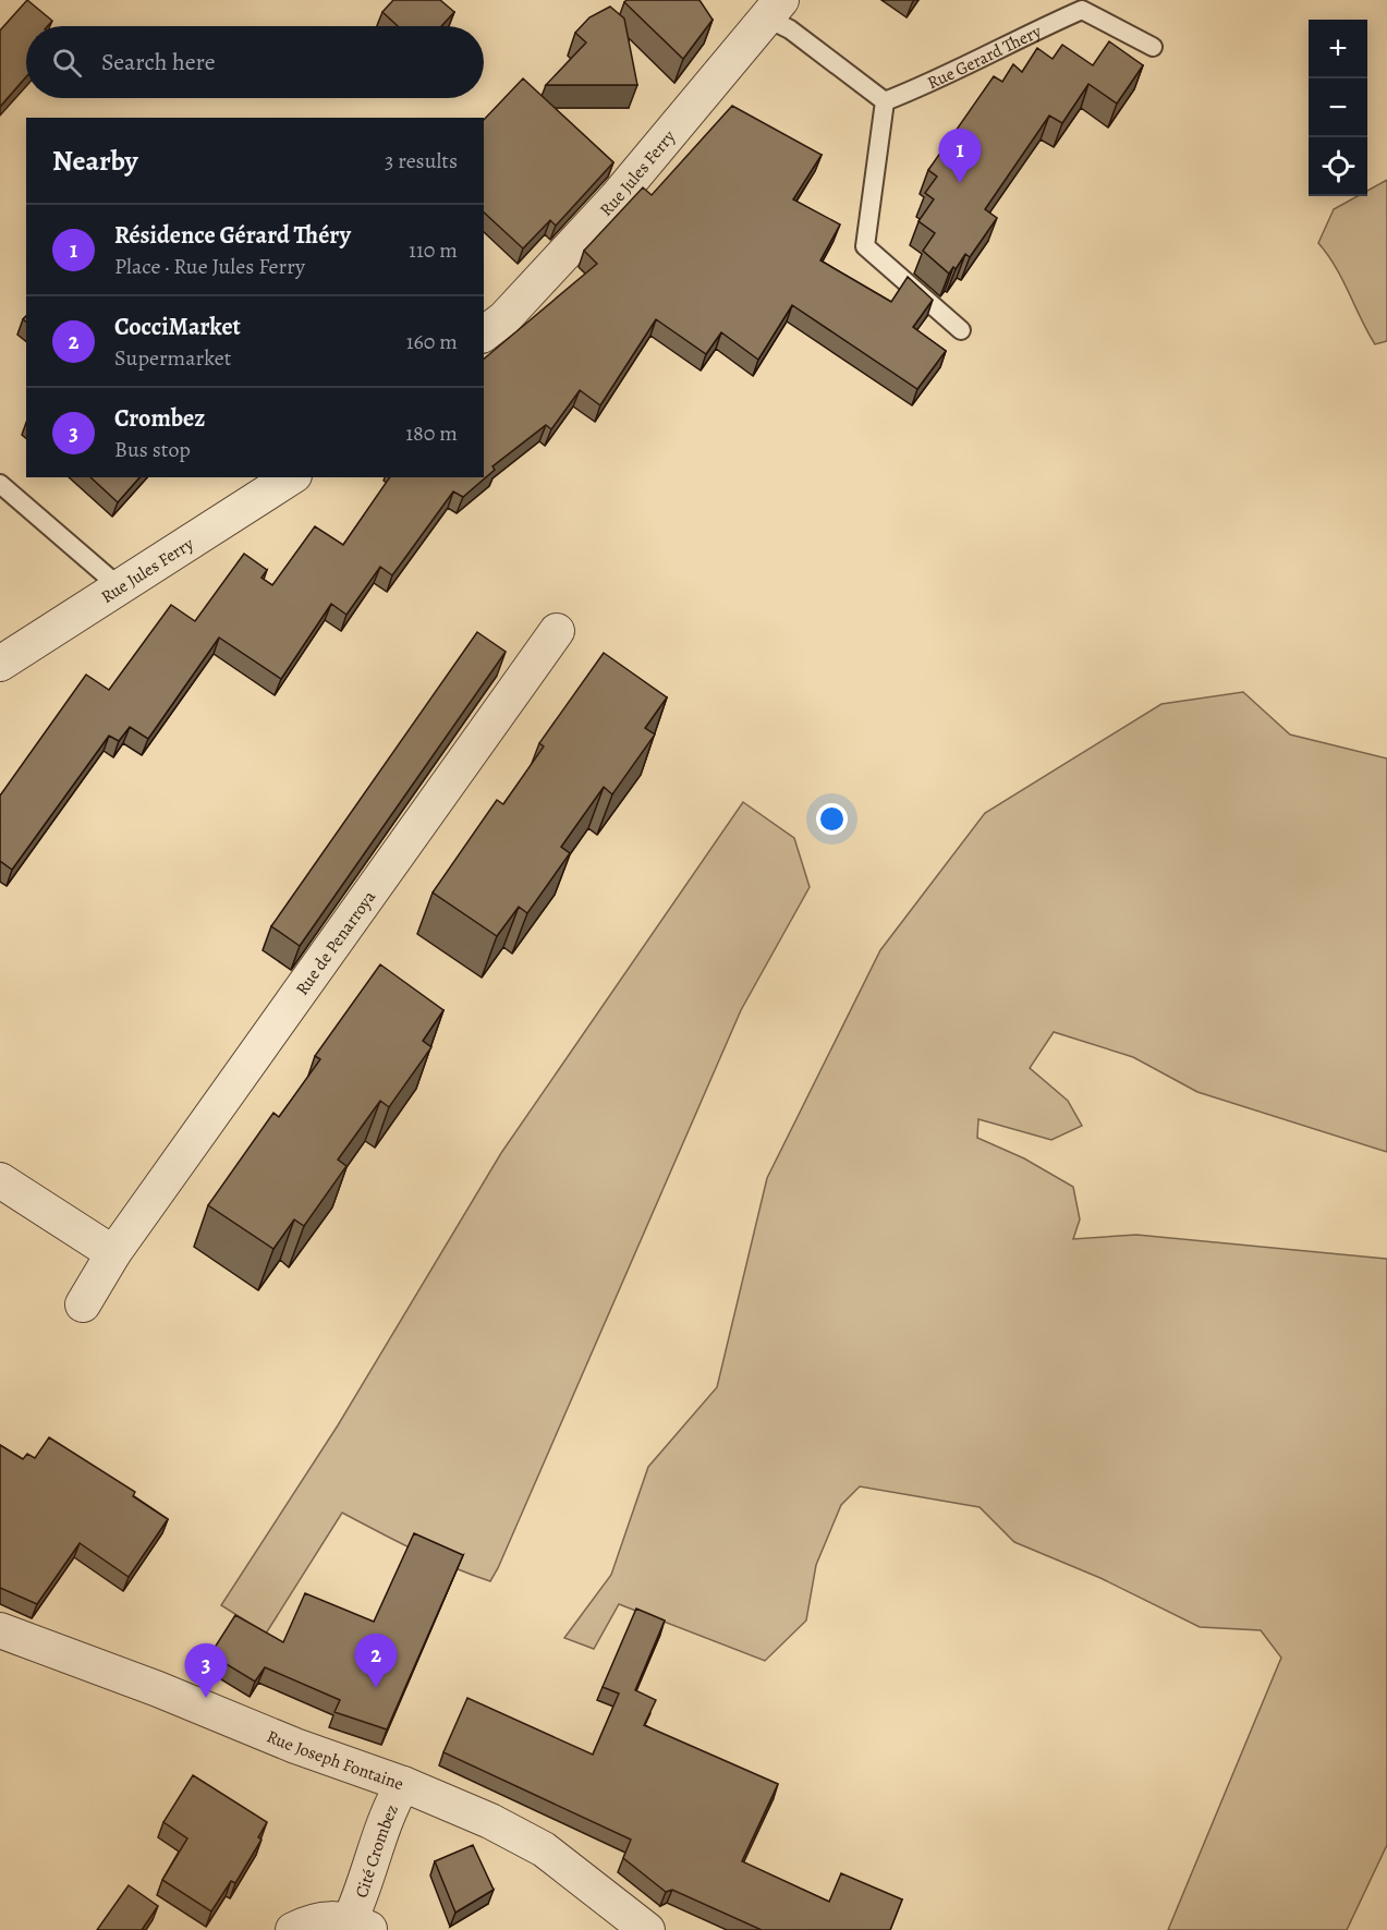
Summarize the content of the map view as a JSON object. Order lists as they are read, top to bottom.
{
  "streets": {
    "street": [
      "Rue Jules Ferry",
      "Rue de Penarroya",
      "Rue Joseph Fontaine",
      "Cité Crombez"
    ],
    "lane": ["Rue Gerard Thery"]
  },
  "crossings": [
    ["Rue Joseph Fontaine", "Cité Crombez"]
  ],
  "page": {
    "map_buttons": ["+", "−"],
    "search": "Search here",
    "heading": ["Nearby", "3 results"],
    "pins": ["1", "2", "3"],
    "list": [
      {
        "mark": "1",
        "name": "Résidence Gérard Théry",
        "note": "Place · Rue Jules Ferry",
        "value": "110 m"
      },
      {
        "mark": "2",
        "name": "CocciMarket",
        "note": "Supermarket",
        "value": "160 m"
      },
      {
        "mark": "3",
        "name": "Crombez",
        "note": "Bus stop",
        "value": "180 m"
      }
    ]
  }
}
